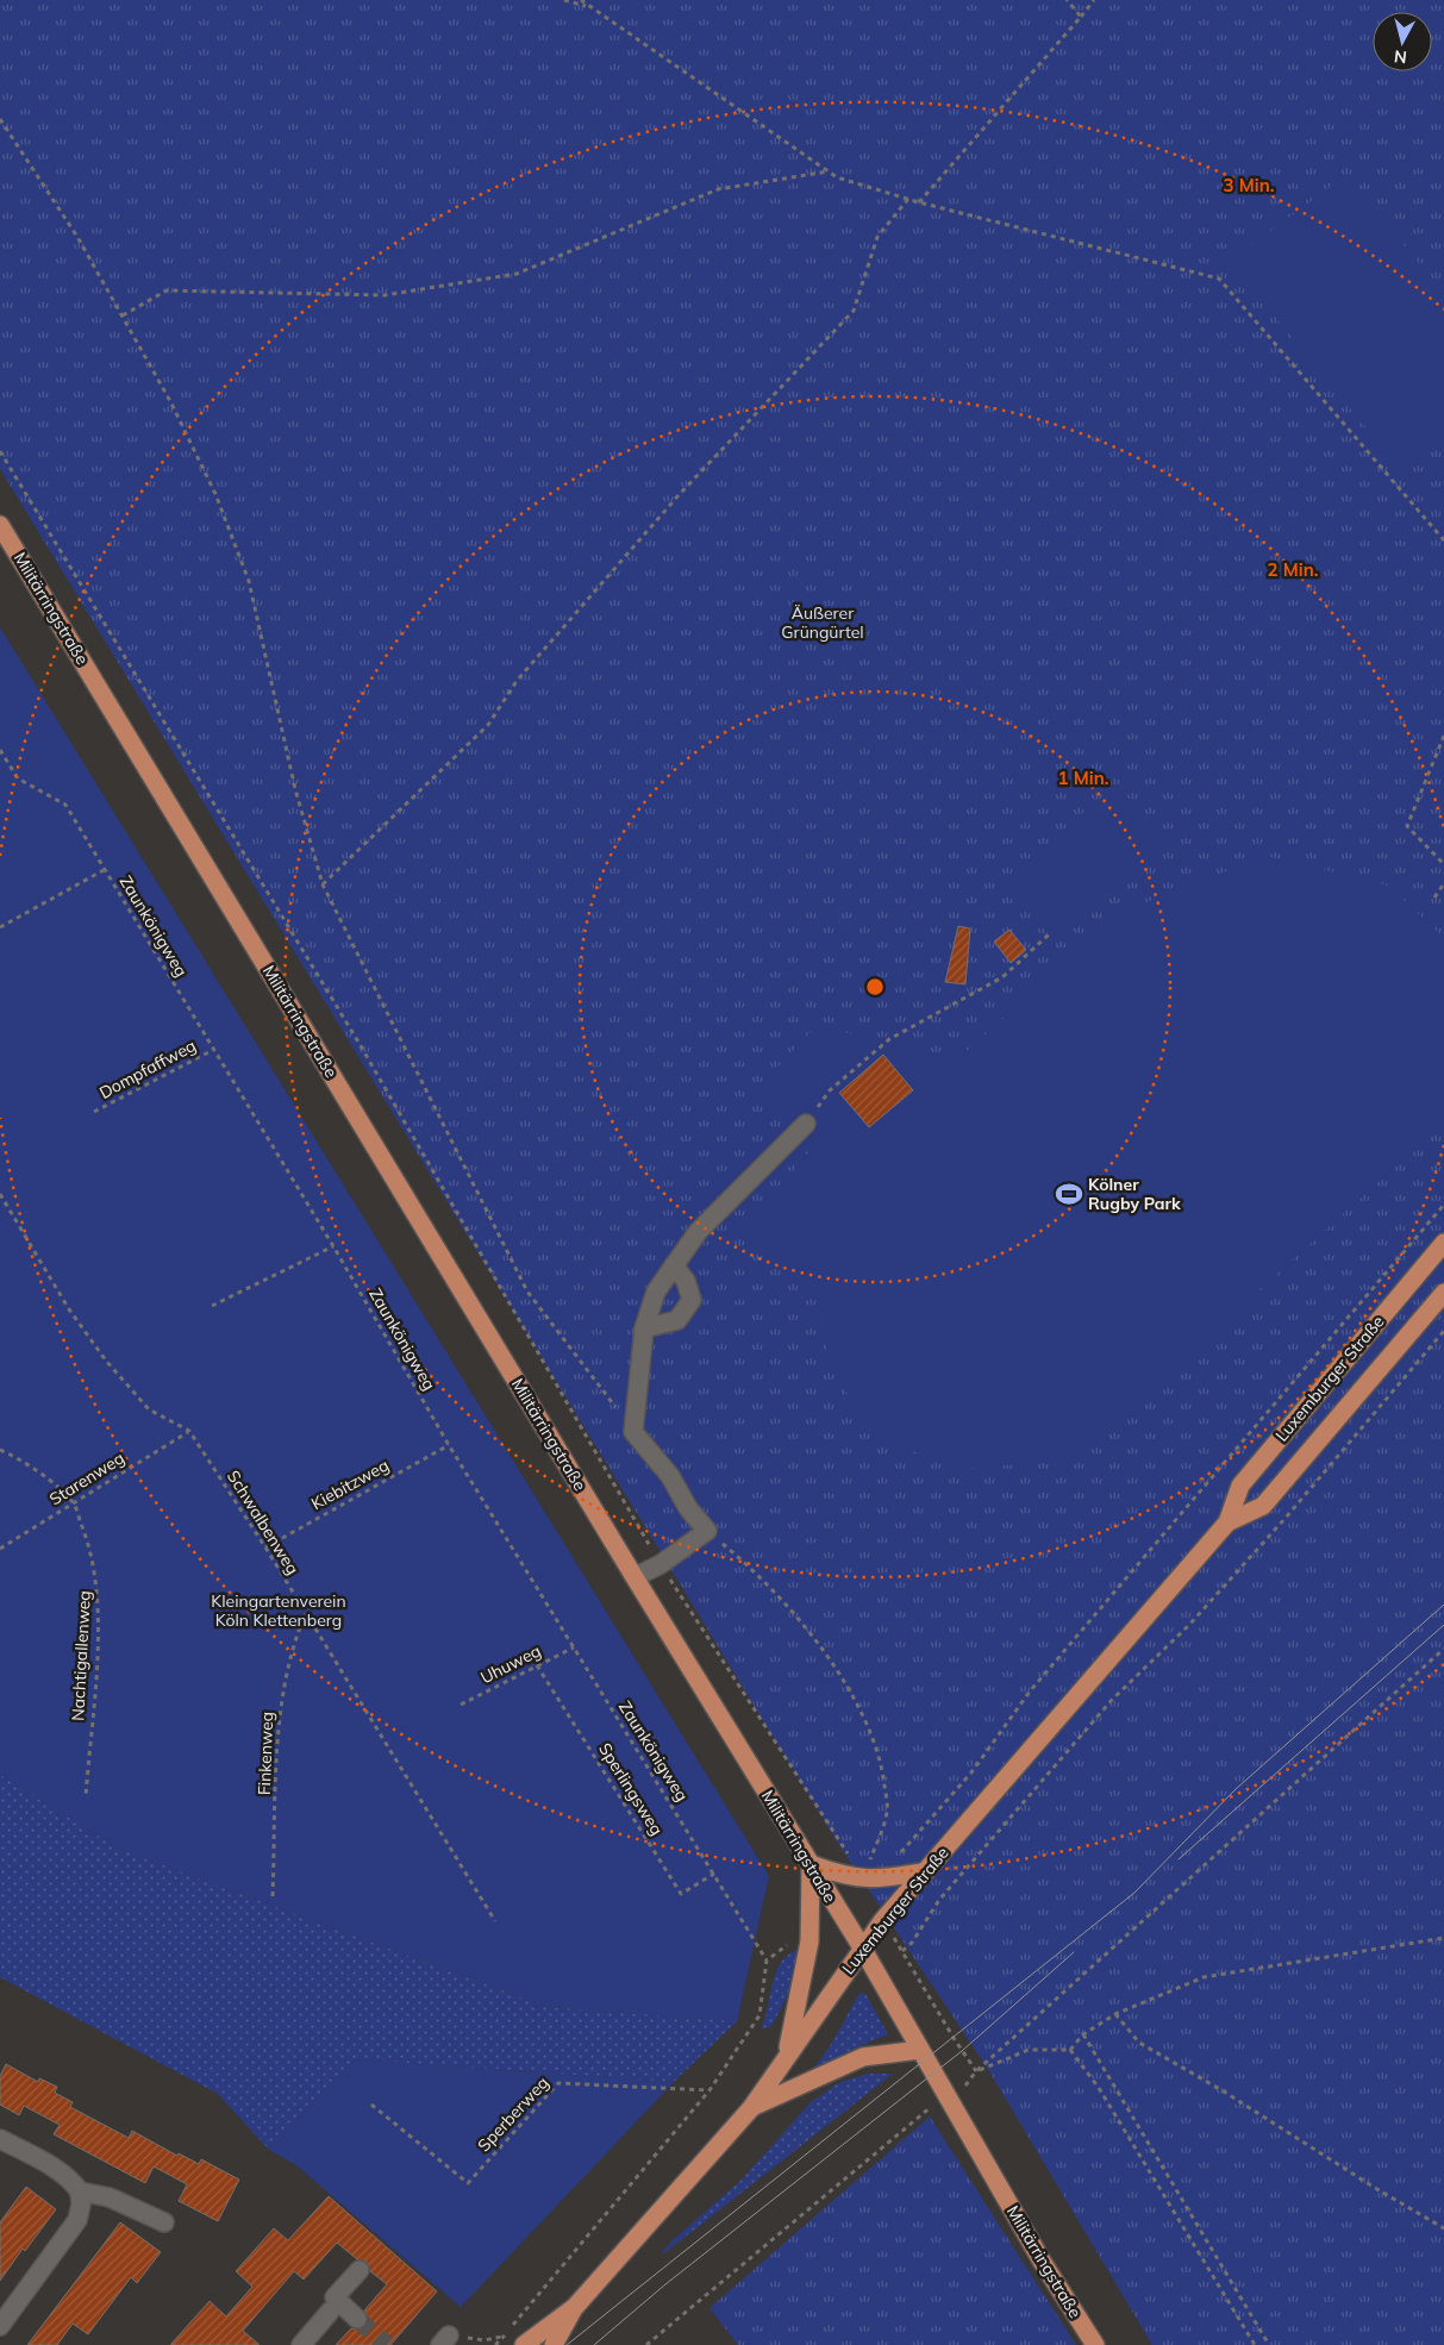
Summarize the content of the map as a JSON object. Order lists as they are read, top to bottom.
{
  "streets": {
    "main road": ["Militärringstraße", "Luxemburger Straße"],
    "path": [
      "Zaunkönigweg",
      "Dompfaffweg",
      "Starenweg",
      "Kiebitzweg",
      "Schwalbenweg",
      "Nachtigallenweg",
      "Uhuweg",
      "Finkenweg",
      "Sperlingsweg",
      "Sperberweg"
    ]
  },
  "crossings": [
    ["Militärringstraße", "Luxemburger Straße"],
    ["Zaunkönigweg", "Dompfaffweg"],
    ["Zaunkönigweg", "Kiebitzweg"],
    ["Zaunkönigweg", "Uhuweg"],
    ["Zaunkönigweg", "Sperlingsweg"],
    ["Starenweg", "Schwalbenweg"],
    ["Starenweg", "Nachtigallenweg"],
    ["Kiebitzweg", "Schwalbenweg"],
    ["Schwalbenweg", "Finkenweg"],
    ["Uhuweg", "Sperlingsweg"]
  ],
  "parks": ["Äußerer Grüngürtel", "Kleingartenverein Köln Klettenberg"],
  "places": {
    "sports": ["Kölner Rugby Park"]
  },
  "north": "bottom",
  "rings": ["3 Min.", "2 Min.", "1 Min."]
}
